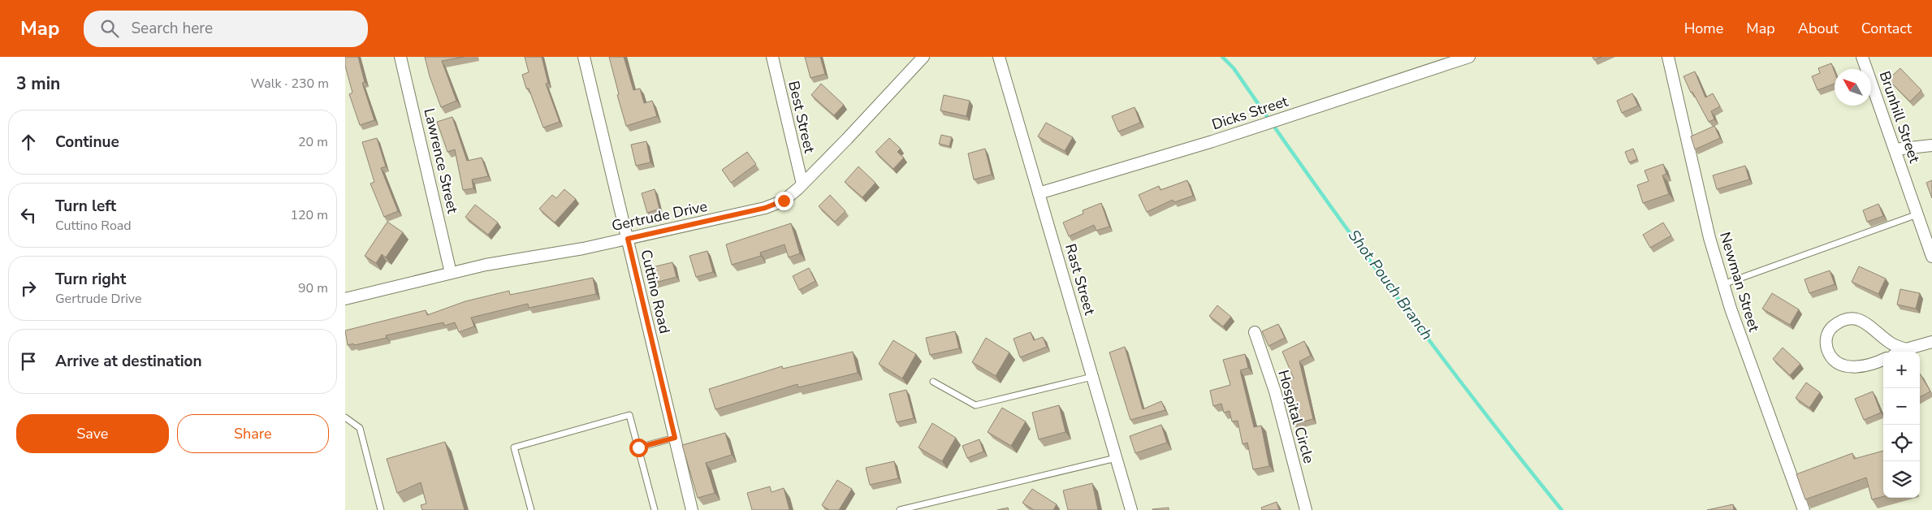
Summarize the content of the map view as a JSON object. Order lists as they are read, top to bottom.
{
  "streets": {
    "street": [
      "Dicks Street",
      "Best Street",
      "Brunhill Street",
      "Lawrence Street",
      "Gertrude Drive",
      "Rast Street",
      "Newman Street",
      "Cuttino Road",
      "Hospital Circle"
    ]
  },
  "crossings": [
    ["Dicks Street", "Rast Street"],
    ["Best Street", "Gertrude Drive"],
    ["Lawrence Street", "Gertrude Drive"],
    ["Gertrude Drive", "Cuttino Road"]
  ],
  "water": ["Shot Pouch Branch"],
  "north": "top left",
  "page": {
    "header": "Map",
    "search": "Search here",
    "nav": [
      "Home",
      "Map",
      "About",
      "Contact"
    ],
    "heading": ["3 min", "Walk · 230 m"],
    "list": [
      ["Continue", "20 m"],
      ["Turn left", "Cuttino Road", "120 m"],
      ["Turn right", "Gertrude Drive", "90 m"],
      "Arrive at destination"
    ],
    "map_buttons": ["+", "−"],
    "buttons": ["Save", "Share"]
  }
}
